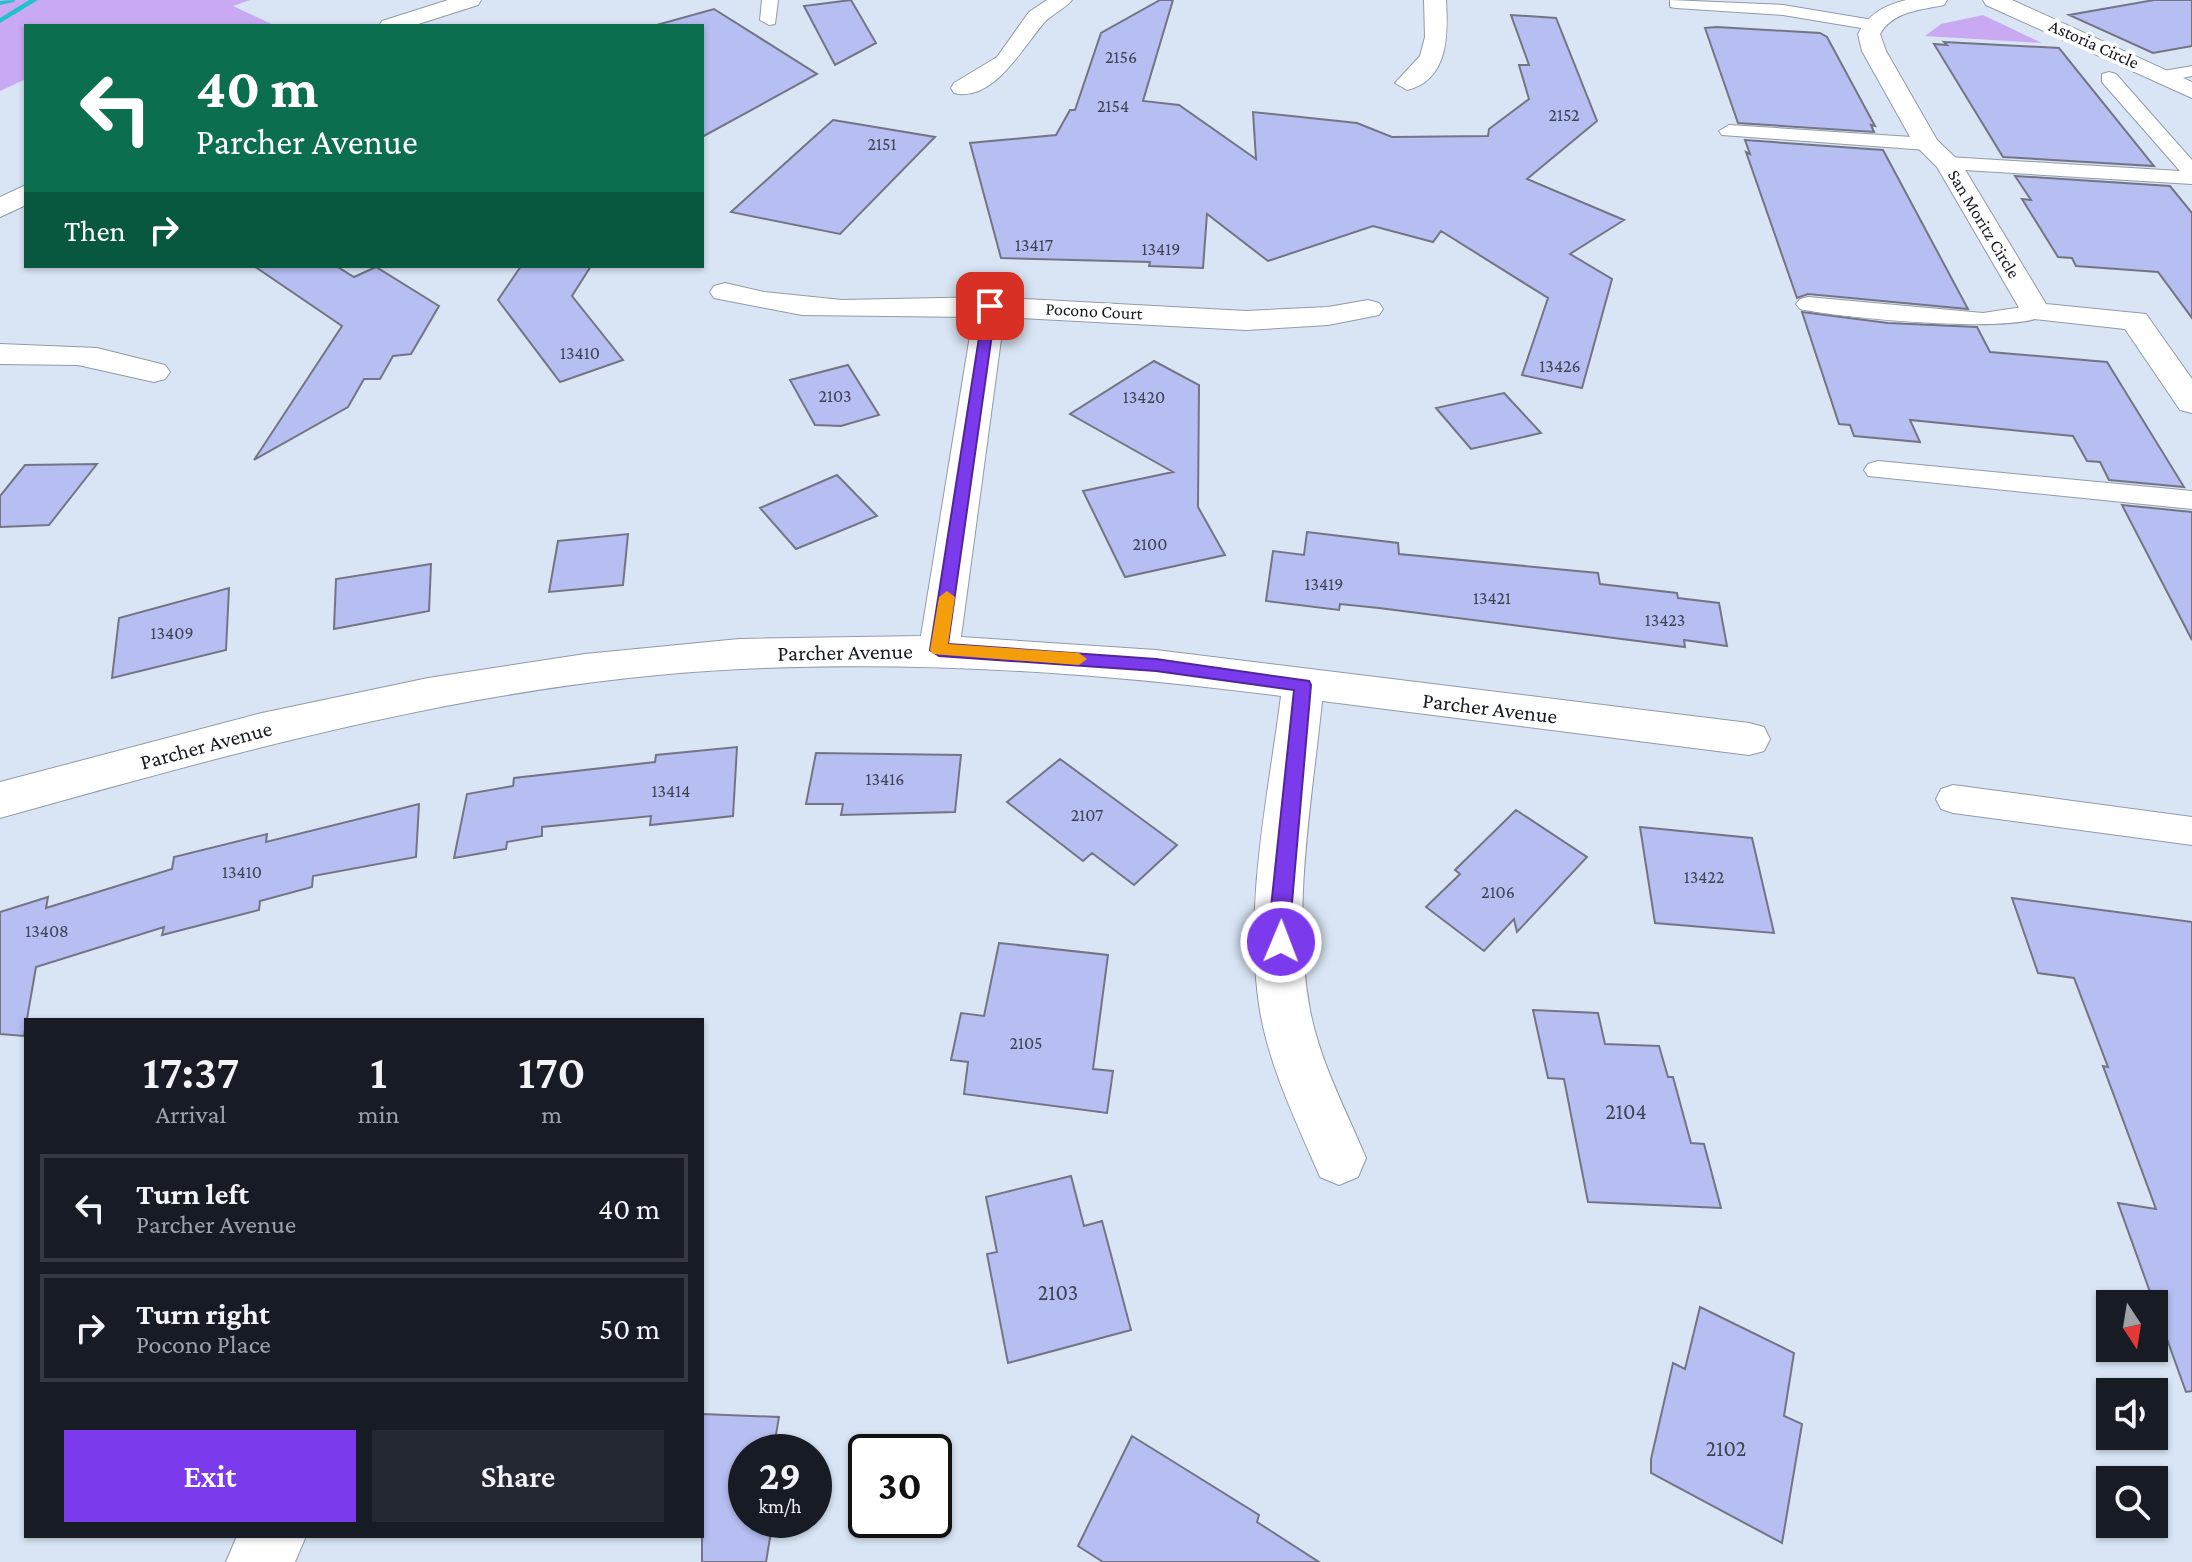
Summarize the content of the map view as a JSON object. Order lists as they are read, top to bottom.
{
  "streets": {
    "street": [
      "Astoria Circle",
      "San Moritz Circle",
      "Pocono Court",
      "Parcher Avenue"
    ]
  },
  "house_numbers": [
    "2156",
    "2154",
    "2152",
    "2151",
    "13417",
    "13419",
    "13410",
    "13426",
    "2103",
    "13420",
    "2100",
    "13419",
    "13421",
    "13423",
    "13409",
    "13416",
    "13414",
    "2107",
    "13410",
    "13422",
    "2106",
    "13408",
    "2105",
    "2104",
    "2103",
    "2102"
  ],
  "north": "bottom",
  "page": {
    "turn": ["40 m", "Parcher Avenue"],
    "then": "Then",
    "eta": [
      "17:37",
      "Arrival",
      "1",
      "min",
      "170",
      "m"
    ],
    "list": [
      {
        "name": "Turn left",
        "note": "Parcher Avenue",
        "value": "40 m"
      },
      {
        "name": "Turn right",
        "note": "Pocono Place",
        "value": "50 m"
      }
    ],
    "buttons": ["Exit", "Share"],
    "speed": "29 km/h",
    "limit": "30"
  }
}
